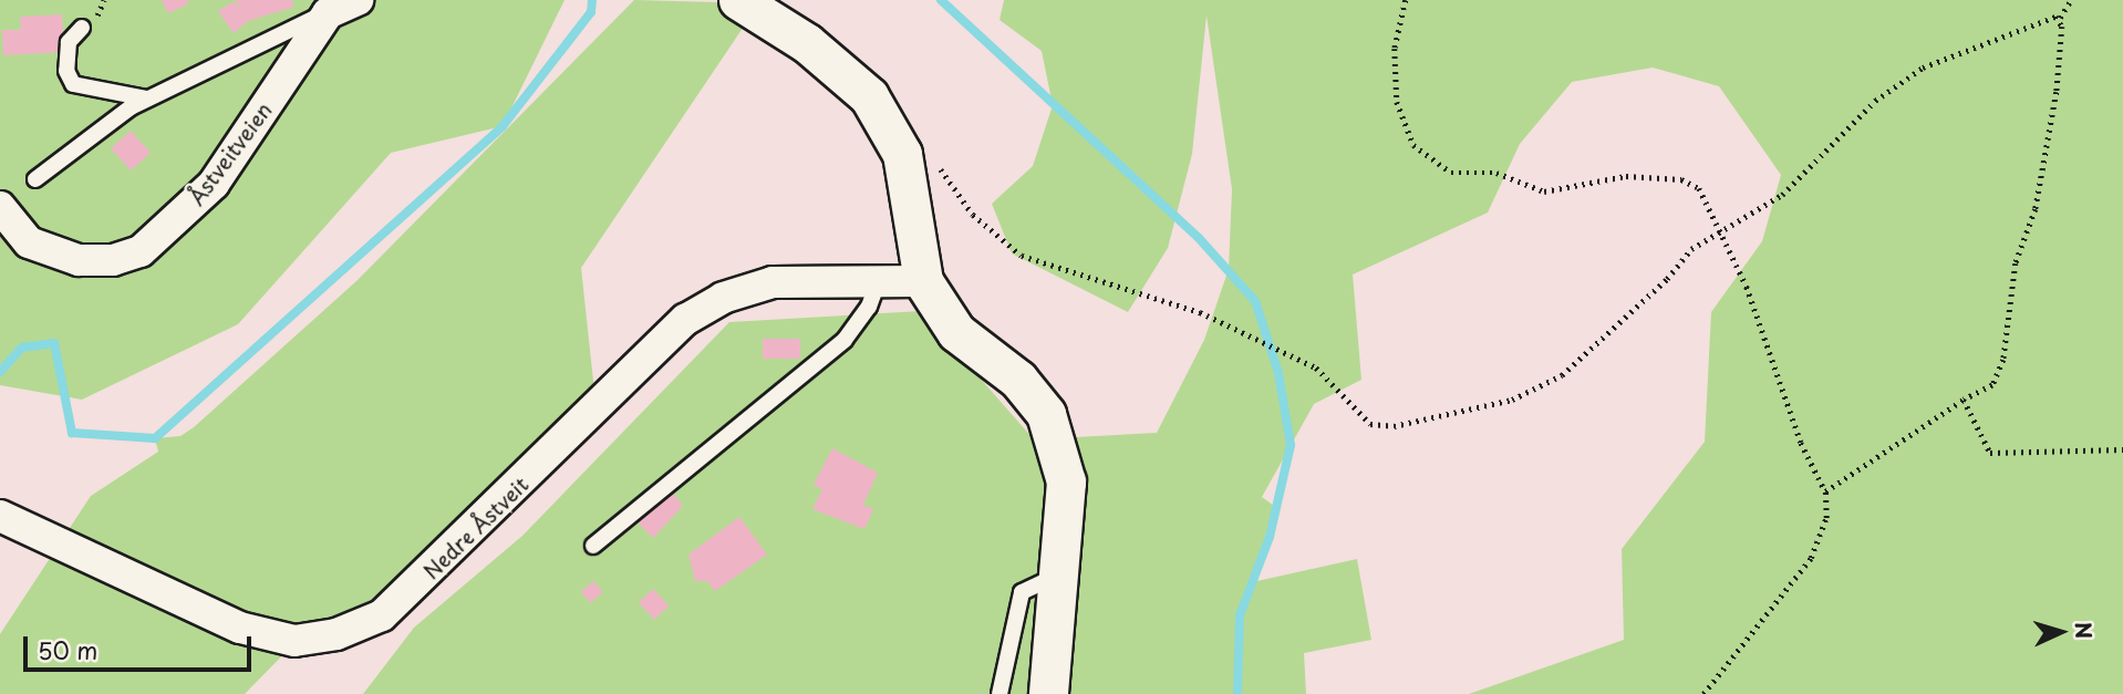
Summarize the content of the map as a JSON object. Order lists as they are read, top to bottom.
{
  "streets": {
    "street": ["Åstveitveien", "Nedre Åstveit"]
  },
  "scale_bar": "50 m",
  "north": "right"
}
